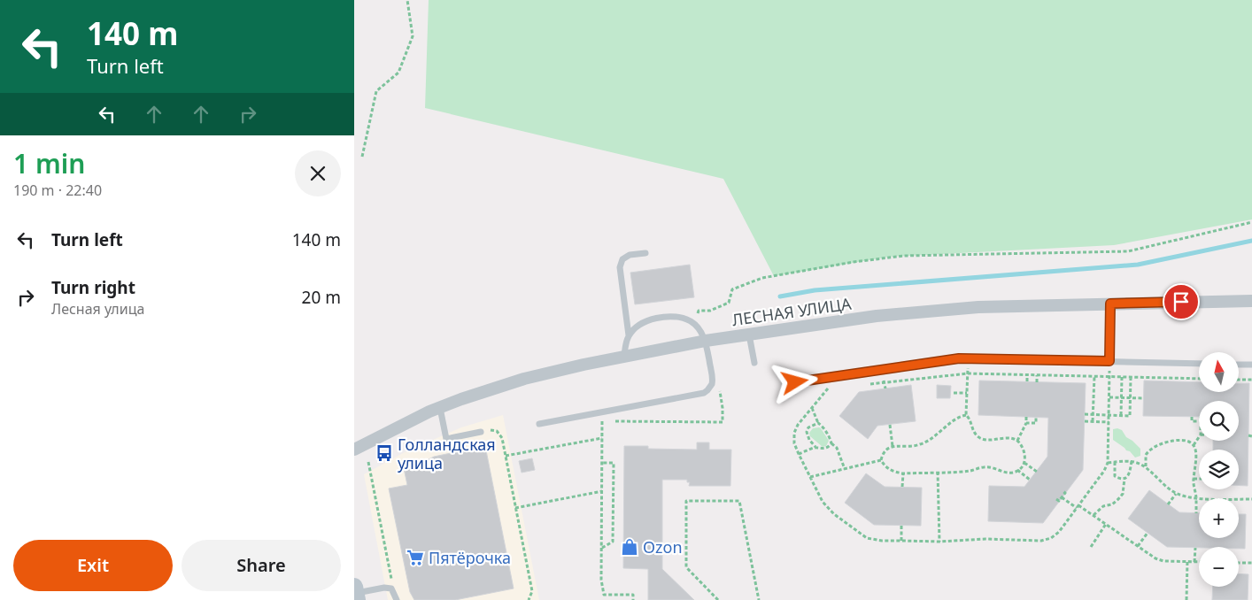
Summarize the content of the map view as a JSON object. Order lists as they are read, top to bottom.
{
  "streets": {
    "street": ["ЛЕСНАЯ УЛИЦА"]
  },
  "places": {
    "bus stop": ["Голландская улица"],
    "shop": ["Ozon"],
    "supermarket": ["Пятёрочка"]
  },
  "north": "top",
  "page": {
    "turn": ["140 m", "Turn left"],
    "heading": ["1 min", "190 m · 22:40"],
    "list": [
      {
        "name": "Turn left",
        "value": "140 m"
      },
      {
        "name": "Turn right",
        "note": "Лесная улица",
        "value": "20 m"
      }
    ],
    "map_buttons": ["+", "−"],
    "buttons": ["Exit", "Share"]
  }
}
